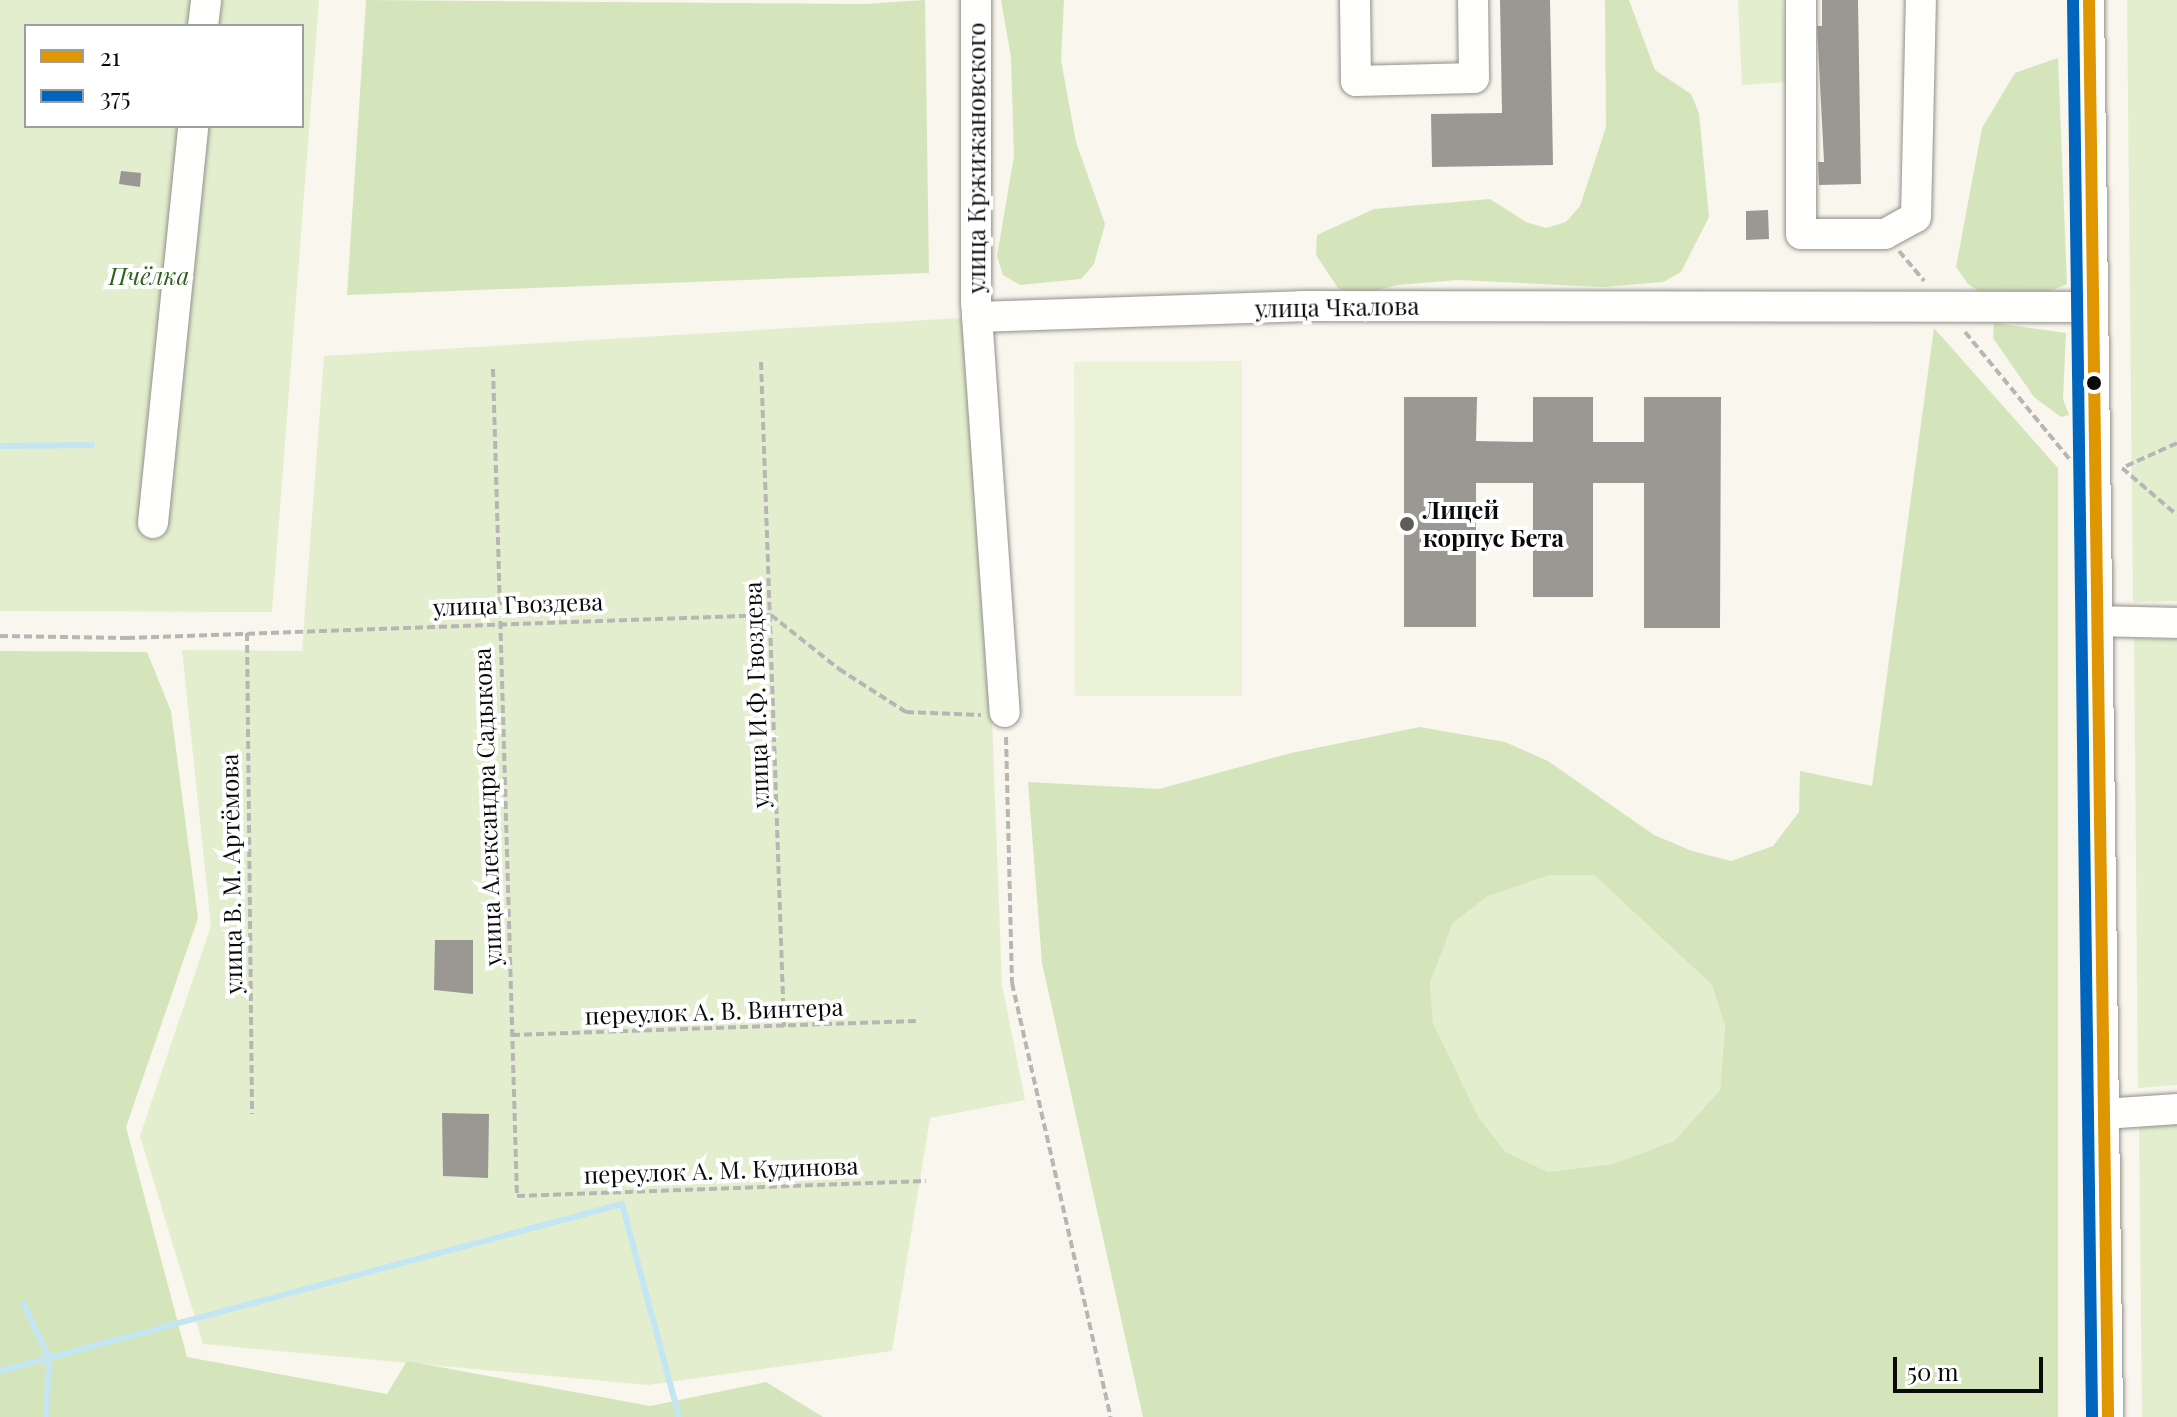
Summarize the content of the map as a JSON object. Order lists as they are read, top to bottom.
{
  "streets": {
    "street": ["улица Кржижановского", "улица Чкалова"],
    "path": [
      "улица Гвоздева",
      "улица И.Ф. Гвоздева",
      "улица Александра Садыкова",
      "улица В. М. Артёмова",
      "переулок А. В. Винтера",
      "переулок А. М. Кудинова"
    ]
  },
  "crossings": [
    ["улица Кржижановского", "улица Чкалова"],
    ["улица Гвоздева", "улица И.Ф. Гвоздева"],
    ["улица Гвоздева", "улица Александра Садыкова"],
    ["улица Гвоздева", "улица В. М. Артёмова"],
    ["улица И.Ф. Гвоздева", "переулок А. В. Винтера"],
    ["улица Александра Садыкова", "переулок А. В. Винтера"],
    ["улица Александра Садыкова", "переулок А. М. Кудинова"]
  ],
  "parks": ["Пчёлка"],
  "places": ["Лицей корпус Бета"],
  "lines": ["transit line 21", "transit line 375"],
  "legend": ["21", "375"],
  "scale_bar": "50 m"
}
